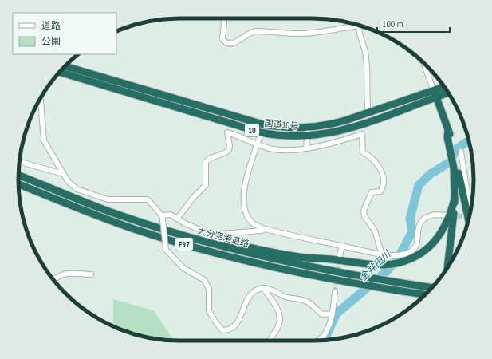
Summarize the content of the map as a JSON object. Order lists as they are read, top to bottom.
{
  "streets": {
    "highway": [
      "国道10号",
      "10",
      "大分空港道路",
      "E97"
    ]
  },
  "water": ["金井田川"],
  "legend": ["道路", "公園"],
  "scale_bar": "100 m"
}
